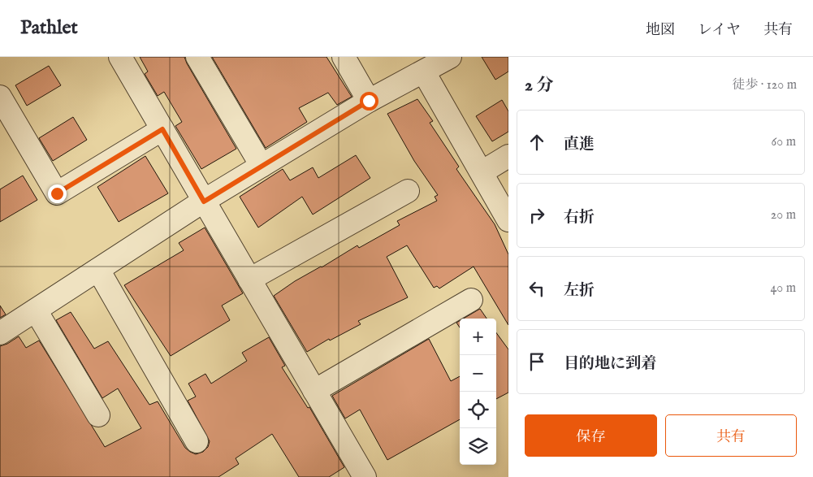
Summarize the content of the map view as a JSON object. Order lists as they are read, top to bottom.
{
  "page": {
    "header": "Pathlet",
    "nav": ["地図", "レイヤ", "共有"],
    "heading": ["2 分", "徒歩 · 120 m"],
    "list": [
      ["直進", "60 m"],
      ["右折", "20 m"],
      ["左折", "40 m"],
      "目的地に到着"
    ],
    "map_buttons": ["+", "−"],
    "buttons": ["保存", "共有"]
  }
}
